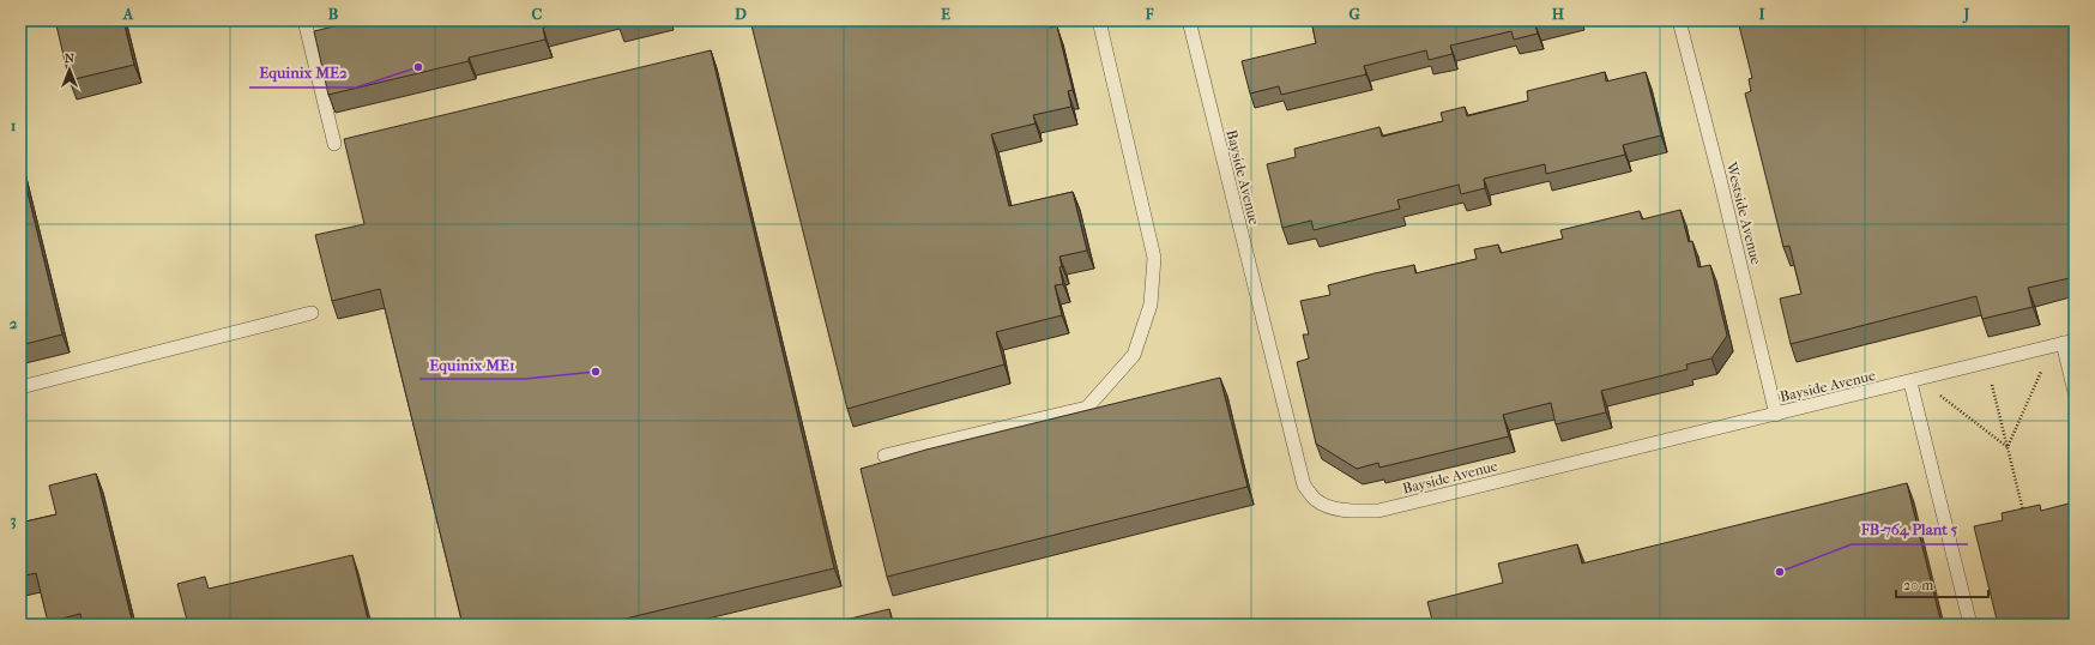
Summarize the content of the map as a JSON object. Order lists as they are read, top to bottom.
{
  "streets": {
    "lane": ["Bayside Avenue", "Westside Avenue"]
  },
  "crossings": [
    ["Bayside Avenue", "Westside Avenue"]
  ],
  "places": ["Equinix ME2", "Equinix ME1", "FB-764 Plant 5"],
  "scale_bar": "20 m",
  "north": "top",
  "grid": {
    "columns": [
      "A",
      "B",
      "C",
      "D",
      "E",
      "F",
      "G",
      "H",
      "I",
      "J"
    ],
    "rows": ["1", "2", "3"]
  }
}
